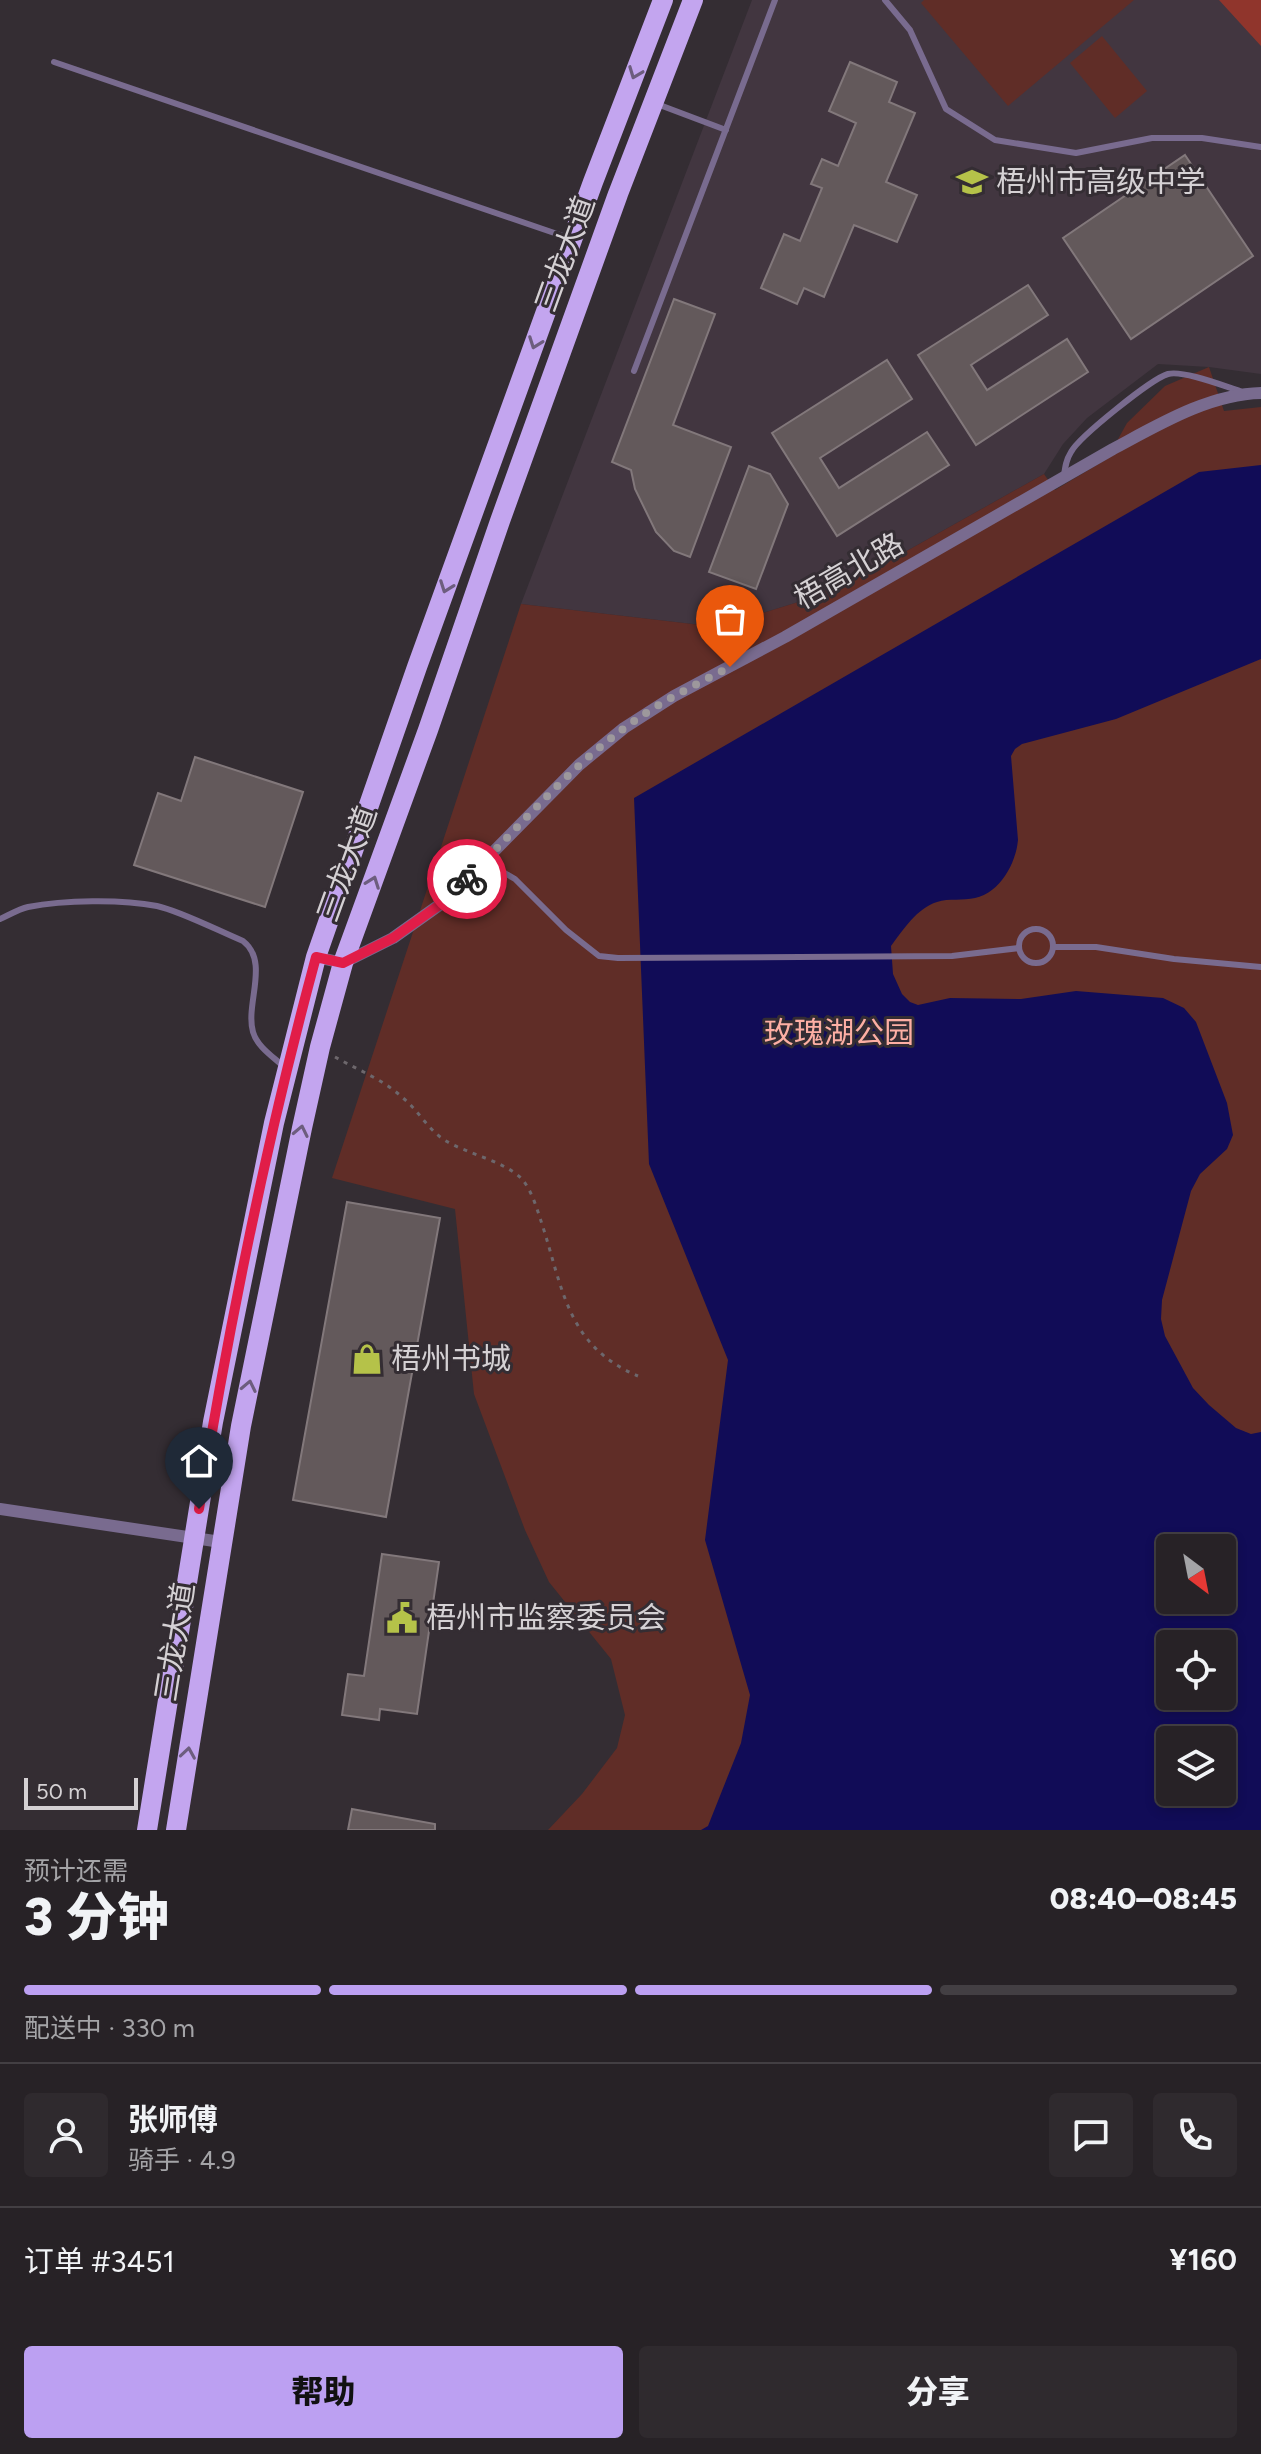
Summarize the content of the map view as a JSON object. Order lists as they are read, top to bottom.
{
  "streets": {
    "main road": ["三龙大道"],
    "street": ["梧高北路"]
  },
  "crossings": [
    ["三龙大道", "梧高北路"]
  ],
  "parks": ["玫瑰湖公园"],
  "places": {
    "school or university": ["梧州市高级中学"],
    "shop": ["梧州书城"],
    "public building": ["梧州市监察委员会"]
  },
  "scale_bar": "50 m",
  "north": "bottom right",
  "page": {
    "scale": "50 m",
    "heading": ["3 分钟", "预计还需", "08:40–08:45"],
    "panel": [
      "张师傅",
      "骑手 · 4.9",
      "订单 #3451",
      "¥160"
    ],
    "bar": "配送中 · 330 m",
    "buttons": ["帮助", "分享"]
  }
}
